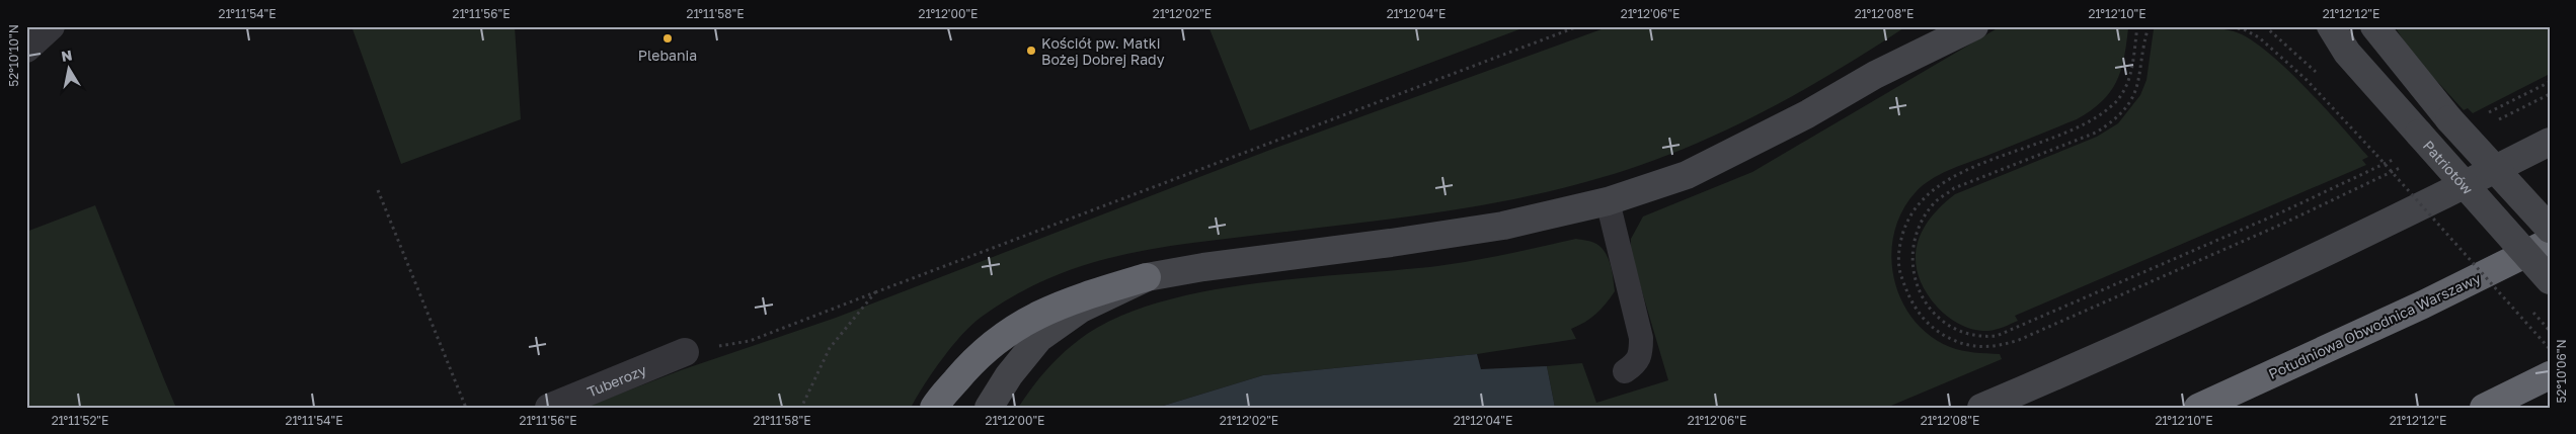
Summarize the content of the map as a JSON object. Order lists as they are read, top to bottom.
{
  "streets": {
    "highway": ["Południowa Obwodnica Warszawy"],
    "main road": ["Patriotów"],
    "street": ["Tuberozy"]
  },
  "places": ["Plebania", "Kościół pw. Matki Bożej Dobrej Rady"],
  "north": "top",
  "coordinates": [
    "21°11'54\"E",
    "21°11'56\"E",
    "21°11'58\"E",
    "21°12'00\"E",
    "21°12'02\"E",
    "21°12'04\"E",
    "21°12'06\"E",
    "21°12'08\"E",
    "21°12'10\"E",
    "21°12'12\"E",
    "52°10'10\"N",
    "52°10'06\"N",
    "21°11'52\"E"
  ]
}
